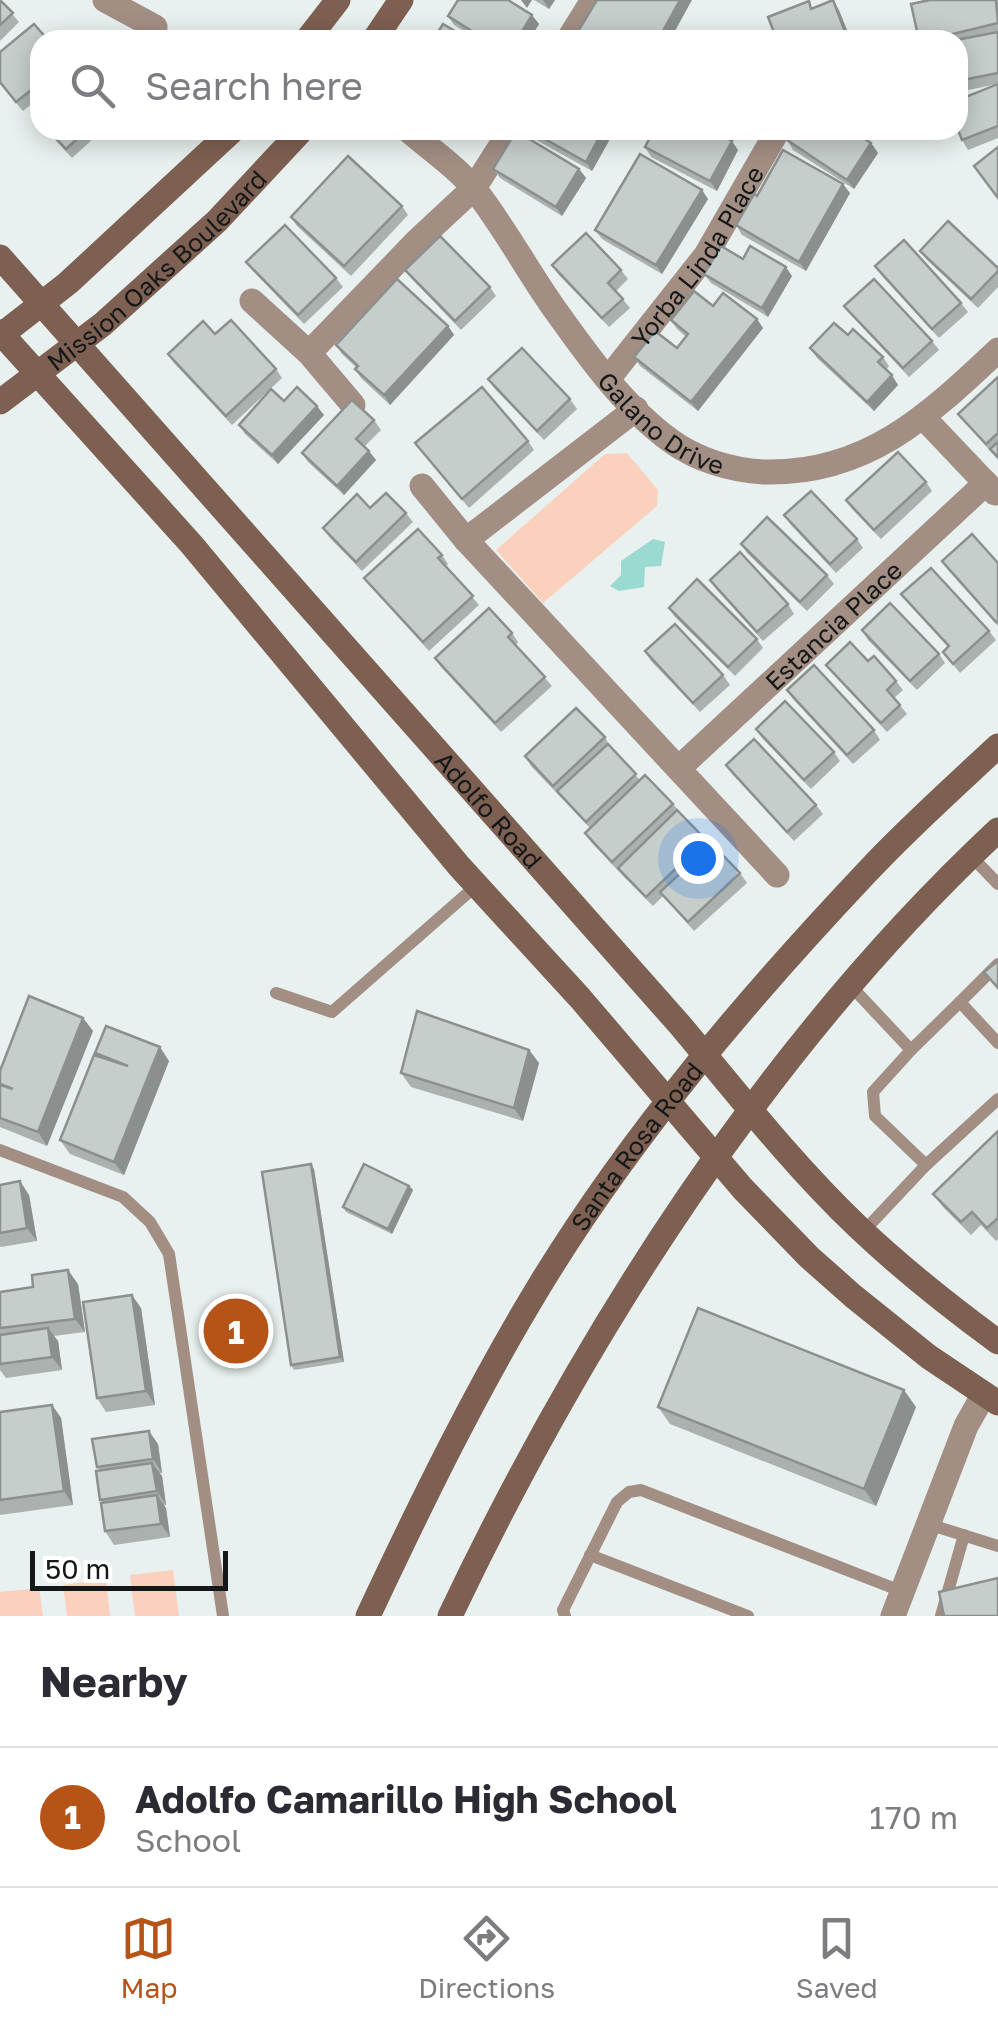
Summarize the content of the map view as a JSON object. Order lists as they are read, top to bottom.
{
  "streets": {
    "main road": ["Mission Oaks Boulevard", "Adolfo Road", "Santa Rosa Road"],
    "street": ["Yorba Linda Place", "Galano Drive", "Estancia Place"]
  },
  "crossings": [
    ["Yorba Linda Place", "Galano Drive"],
    ["Mission Oaks Boulevard", "Adolfo Road"],
    ["Galano Drive", "Estancia Place"],
    ["Adolfo Road", "Santa Rosa Road"]
  ],
  "scale_bar": "50 m",
  "page": {
    "search": "Search here",
    "pins": "1",
    "scale": "50 m",
    "heading": "Nearby",
    "list": [
      {
        "mark": "1",
        "name": "Adolfo Camarillo High School",
        "note": "School",
        "value": "170 m"
      }
    ],
    "nav": ["Map", "Directions", "Saved"]
  }
}
